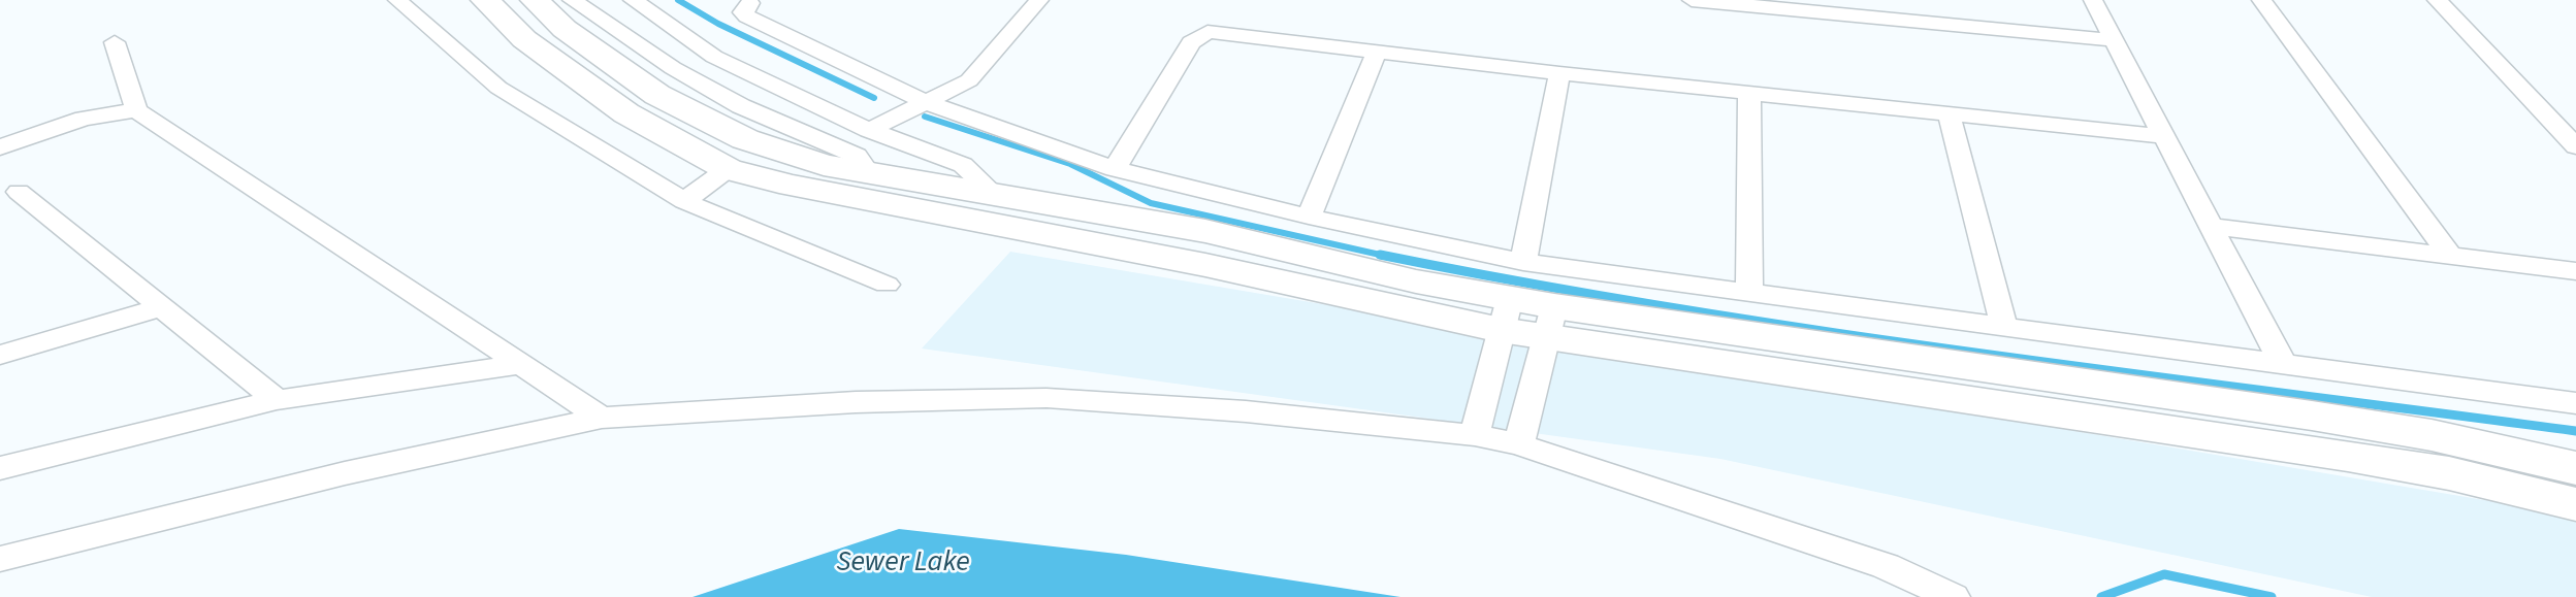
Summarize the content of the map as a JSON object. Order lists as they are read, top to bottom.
{
  "water": ["Sewer Lake"]
}
